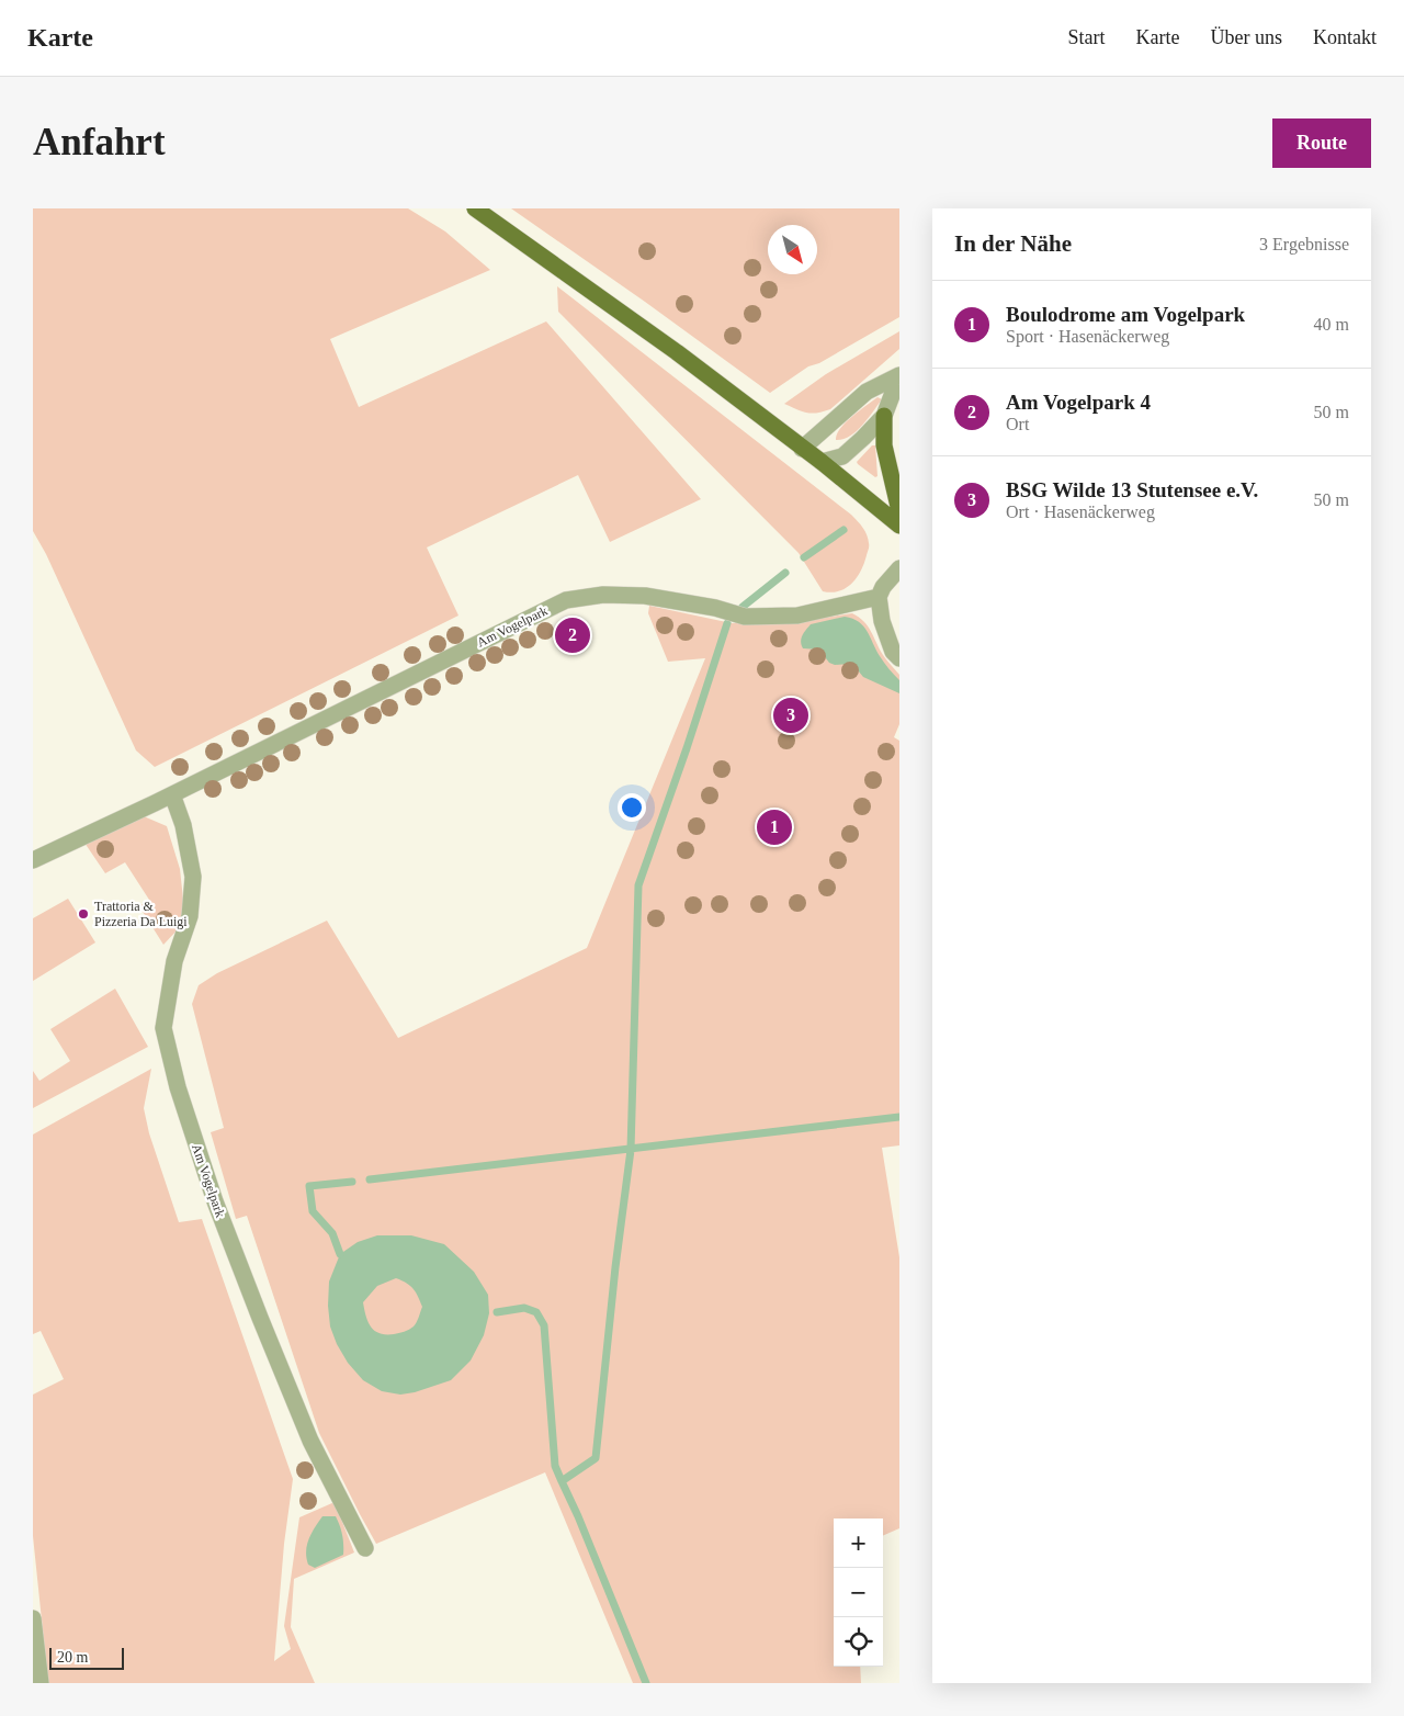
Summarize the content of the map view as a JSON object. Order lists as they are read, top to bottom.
{
  "streets": {
    "street": ["Am Vogelpark"]
  },
  "places": ["Trattoria & Pizzeria Da Luigi"],
  "scale_bar": "20 m",
  "north": "bottom right",
  "page": {
    "header": "Karte",
    "nav": [
      "Start",
      "Karte",
      "Über uns",
      "Kontakt"
    ],
    "buttons": "Route",
    "title": "Anfahrt",
    "heading": ["In der Nähe", "3 Ergebnisse"],
    "list": [
      {
        "mark": "1",
        "name": "Boulodrome am Vogelpark",
        "note": "Sport · Hasenäckerweg",
        "value": "40 m"
      },
      {
        "mark": "2",
        "name": "Am Vogelpark 4",
        "note": "Ort",
        "value": "50 m"
      },
      {
        "mark": "3",
        "name": "BSG Wilde 13 Stutensee e.V.",
        "note": "Ort · Hasenäckerweg",
        "value": "50 m"
      }
    ],
    "pins": ["2", "3", "1"],
    "map_buttons": ["+", "−"],
    "scale": "20 m"
  }
}
